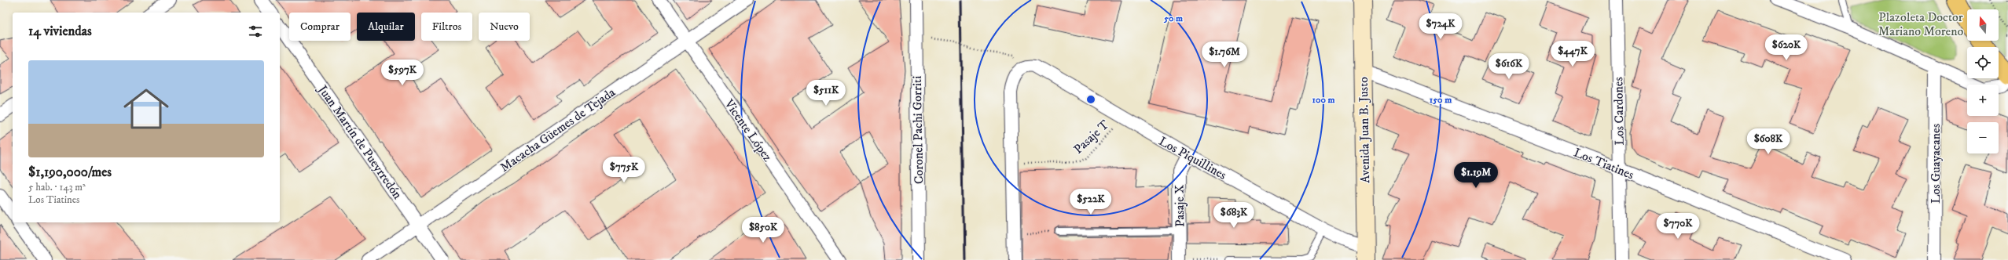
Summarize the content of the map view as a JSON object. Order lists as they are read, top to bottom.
{
  "streets": {
    "street": [
      "Los Cardones",
      "Macacha Güemes de Tejada",
      "Vicente López",
      "Coronel Pachi Gorriti",
      "Avenida Juan B. Justo",
      "Juan Martín de Pueyrredón",
      "Los Piquillines",
      "Los Tiatines",
      "Los Guayacanes",
      "Pasaje X"
    ],
    "path": ["Pasaje T"]
  },
  "crossings": [
    ["Los Cardones", "Los Tiatines"],
    ["Macacha Güemes de Tejada", "Vicente López"],
    ["Macacha Güemes de Tejada", "Juan Martín de Pueyrredón"],
    ["Avenida Juan B. Justo", "Los Piquillines"],
    ["Avenida Juan B. Justo", "Los Tiatines"],
    ["Pasaje T", "Los Piquillines"],
    ["Los Piquillines", "Pasaje X"]
  ],
  "parks": ["Plazoleta Doctor Mariano Moreno"],
  "north": "top",
  "page": {
    "map_buttons": ["+", "−"],
    "chip": [
      "Comprar",
      "Alquilar",
      "Filtros",
      "Nuevo"
    ],
    "heading": "14 viviendas",
    "price": [
      "$724K",
      "$620K",
      "$447K",
      "$1.76M",
      "$616K",
      "$597K",
      "$511K",
      "$608K",
      "$775K",
      "$1.19M",
      "$522K",
      "$683K",
      "$770K",
      "$850K"
    ],
    "list": [
      {
        "name": "$1,190,000/mes",
        "note": "5 hab. · 143 m² · Los Tiatines"
      }
    ]
  },
  "rings": ["50 m", "100 m", "150 m"]
}
